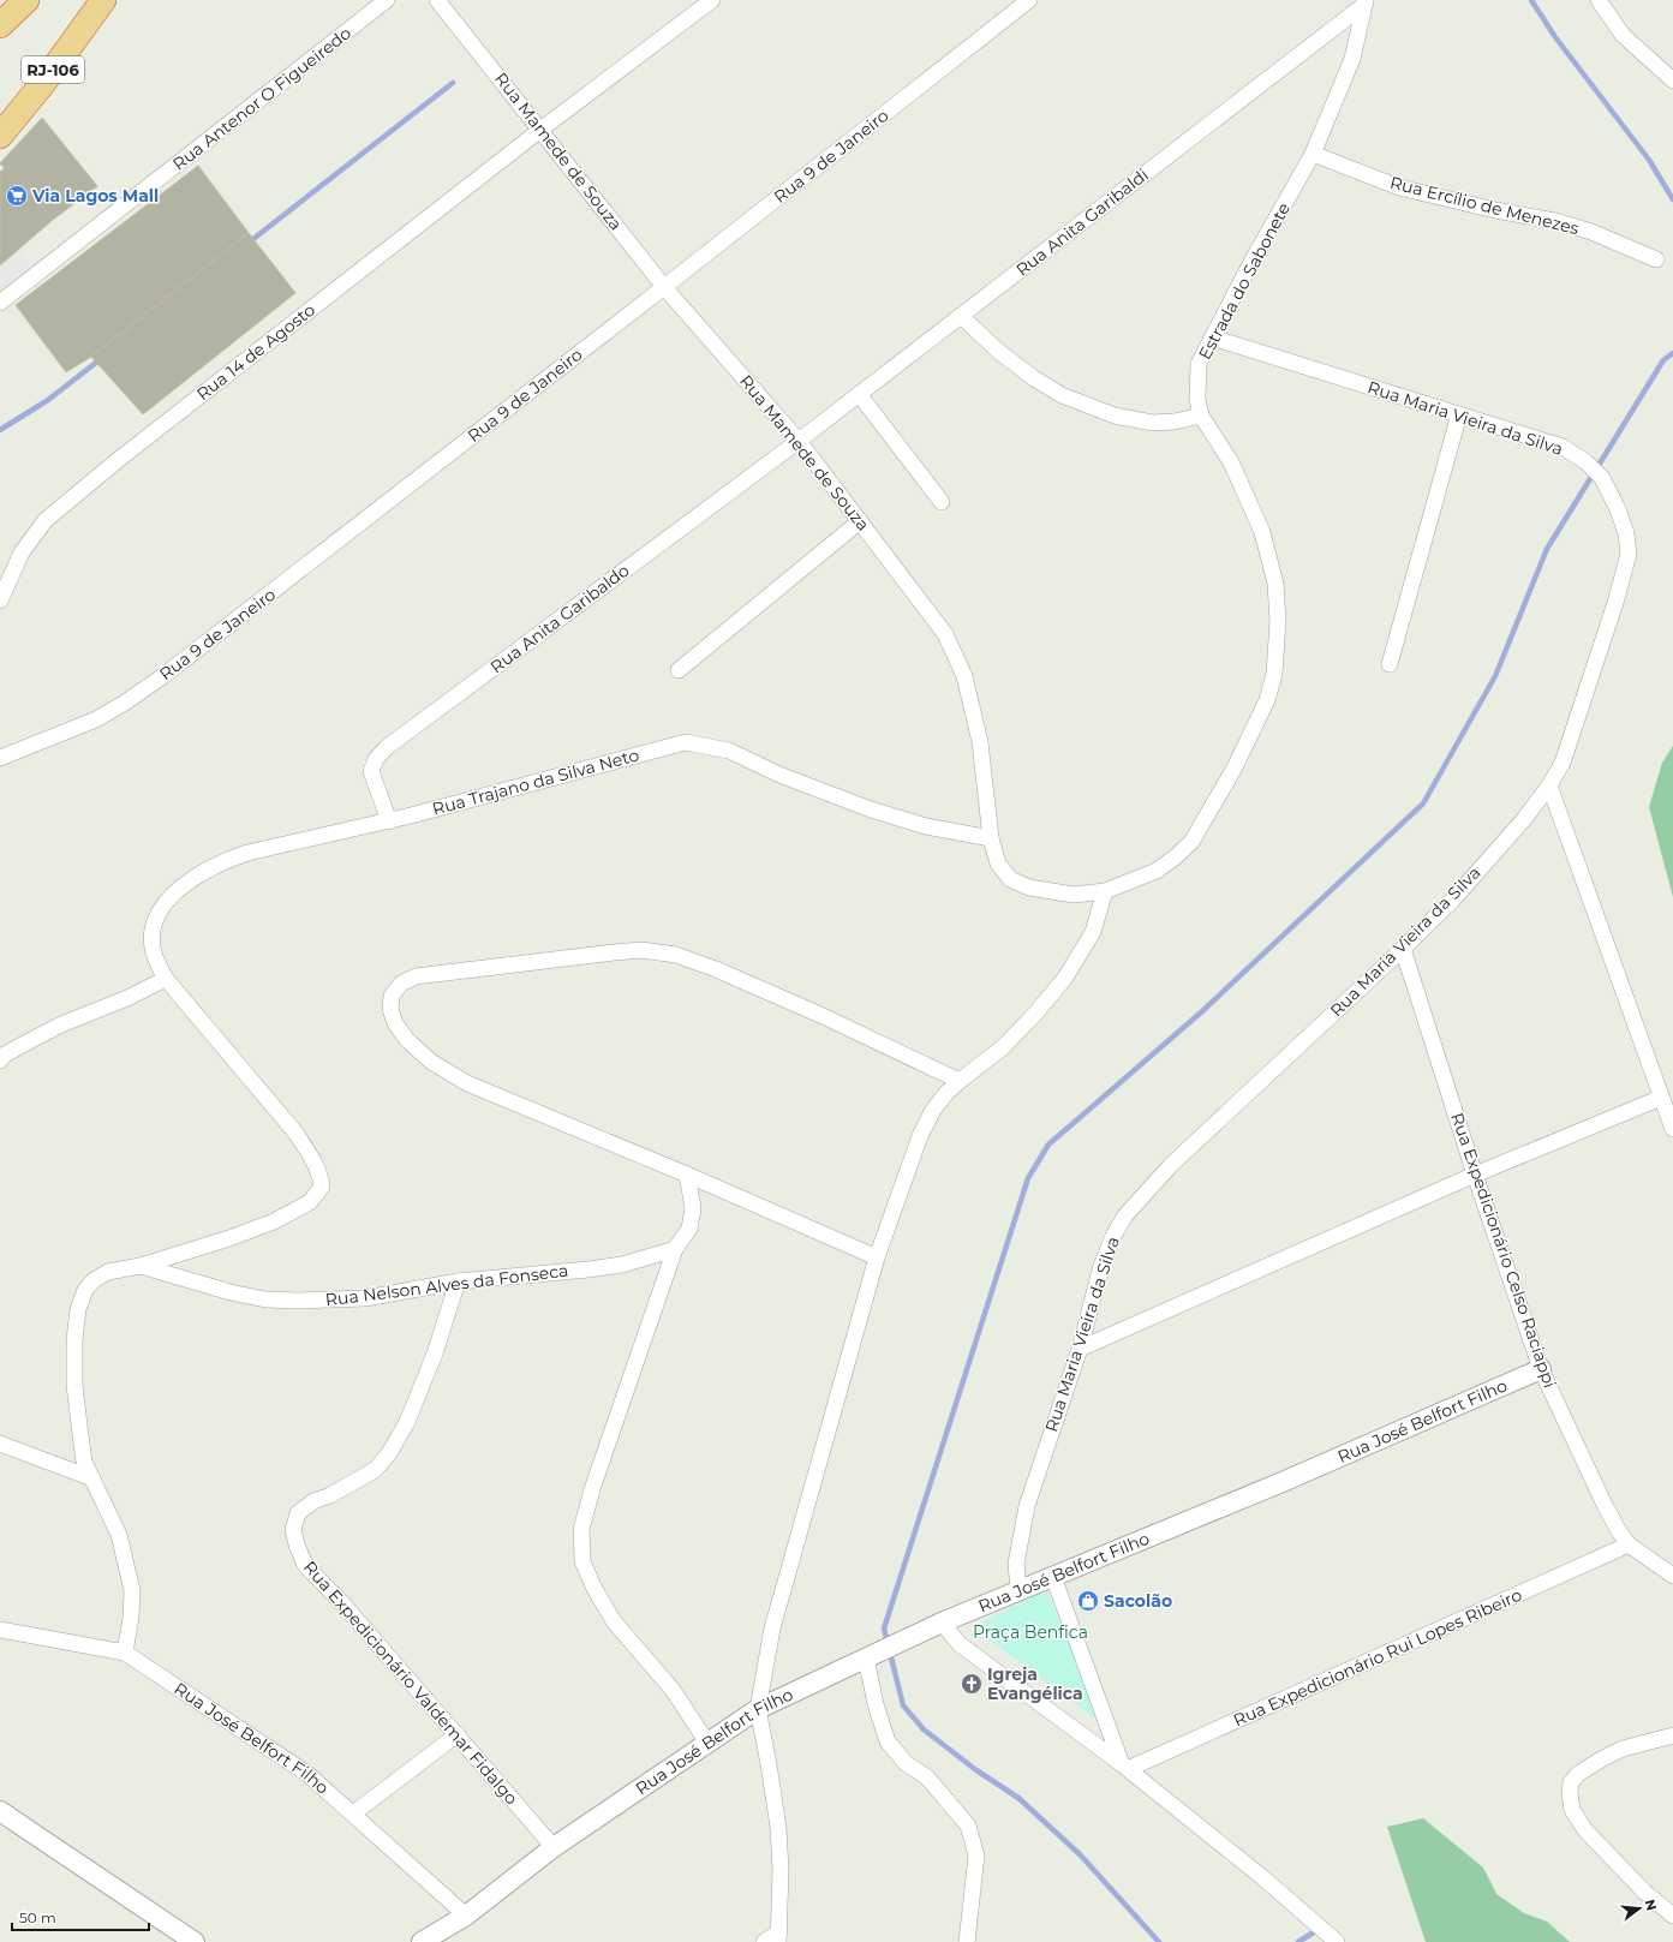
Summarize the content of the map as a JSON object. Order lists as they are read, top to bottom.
{
  "streets": {
    "highway": ["RJ-106"],
    "street": [
      "Rua Antenor O Figueiredo",
      "Rua Mamede de Souza",
      "Rua 9 de Janeiro",
      "Rua Ercílio de Menezes",
      "Rua Anita Garibaldi",
      "Estrada do Sabonete",
      "Rua 14 de Agosto",
      "Rua Maria Vieira da Silva",
      "Rua Anita Garibaldo",
      "Rua Trajano da Silva Neto",
      "Rua Expedicionário Celso Raciappi",
      "Rua Nelson Alves da Fonseca",
      "Rua José Belfort Filho",
      "Rua Expedicionário Rui Lopes Ribeiro",
      "Rua Expedicionário Valdemar Fidalgo"
    ]
  },
  "crossings": [
    ["Rua Mamede de Souza", "Rua 9 de Janeiro"],
    ["Rua Mamede de Souza", "Rua Anita Garibaldi"],
    ["Rua Mamede de Souza", "Estrada do Sabonete"],
    ["Rua Mamede de Souza", "Rua 14 de Agosto"],
    ["Rua Mamede de Souza", "Rua Anita Garibaldo"],
    ["Rua Mamede de Souza", "Rua Trajano da Silva Neto"],
    ["Rua Ercílio de Menezes", "Estrada do Sabonete"],
    ["Rua Anita Garibaldi", "Estrada do Sabonete"],
    ["Rua Anita Garibaldi", "Rua Anita Garibaldo"],
    ["Estrada do Sabonete", "Rua Maria Vieira da Silva"],
    ["Rua Maria Vieira da Silva", "Rua Expedicionário Celso Raciappi"],
    ["Rua Maria Vieira da Silva", "Rua José Belfort Filho"],
    ["Rua Anita Garibaldo", "Rua Trajano da Silva Neto"],
    ["Rua Trajano da Silva Neto", "Rua Nelson Alves da Fonseca"],
    ["Rua Expedicionário Celso Raciappi", "Rua José Belfort Filho"],
    ["Rua Expedicionário Celso Raciappi", "Rua Expedicionário Rui Lopes Ribeiro"],
    ["Rua Nelson Alves da Fonseca", "Rua José Belfort Filho"],
    ["Rua Nelson Alves da Fonseca", "Rua Expedicionário Valdemar Fidalgo"],
    ["Rua José Belfort Filho", "Rua Expedicionário Valdemar Fidalgo"]
  ],
  "parks": ["Praça Benfica"],
  "places": {
    "supermarket": ["Via Lagos Mall"],
    "shop": ["Sacolão"],
    "church": ["Igreja Evangélica"]
  },
  "scale_bar": "50 m",
  "north": "right"
}
